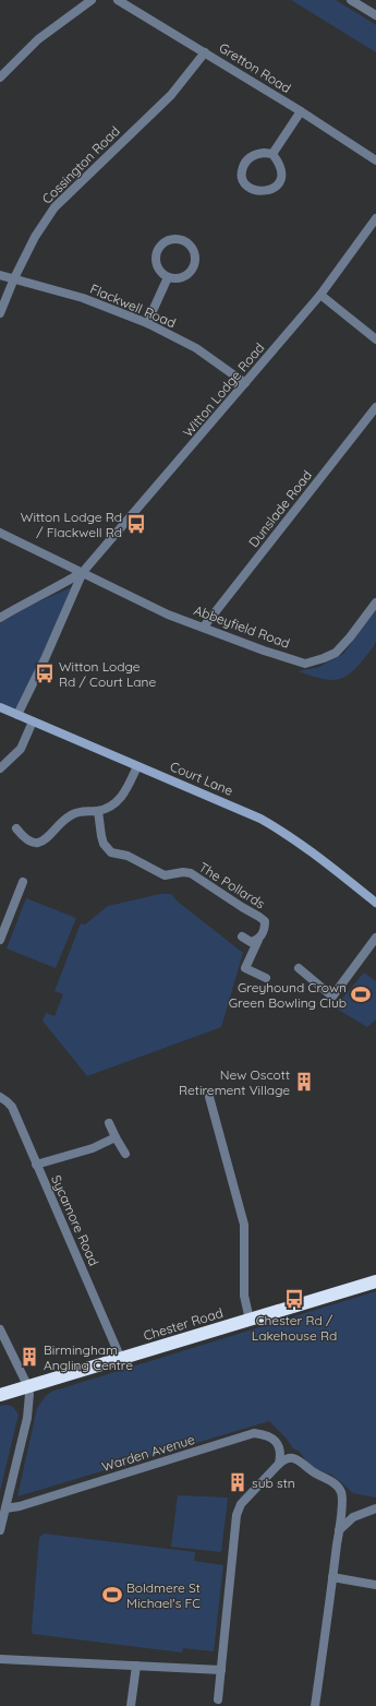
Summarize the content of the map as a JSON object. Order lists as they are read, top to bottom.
{
  "streets": {
    "highway": ["Chester Road"],
    "street": [
      "Gretton Road",
      "Cossington Road",
      "Flackwell Road",
      "Witton Lodge Road",
      "Dunslade Road",
      "Abbeyfield Road",
      "Court Lane",
      "The Pollards",
      "Sycamore Road",
      "Warden Avenue"
    ]
  },
  "crossings": [
    ["Gretton Road", "Cossington Road"],
    ["Cossington Road", "Flackwell Road"],
    ["Flackwell Road", "Witton Lodge Road"],
    ["Witton Lodge Road", "Abbeyfield Road"],
    ["Witton Lodge Road", "Court Lane"],
    ["Dunslade Road", "Abbeyfield Road"],
    ["Sycamore Road", "Chester Road"]
  ],
  "places": {
    "bus stop": ["Witton Lodge Rd / Flackwell Rd", "Witton Lodge Rd / Court Lane", "Chester Rd / Lakehouse Rd"],
    "sports": ["Greyhound Crown Green Bowling Club", "Boldmere St Michael's FC"],
    "building": ["New Oscott Retirement Village", "Birmingham Angling Centre", "sub stn"]
  }
}
